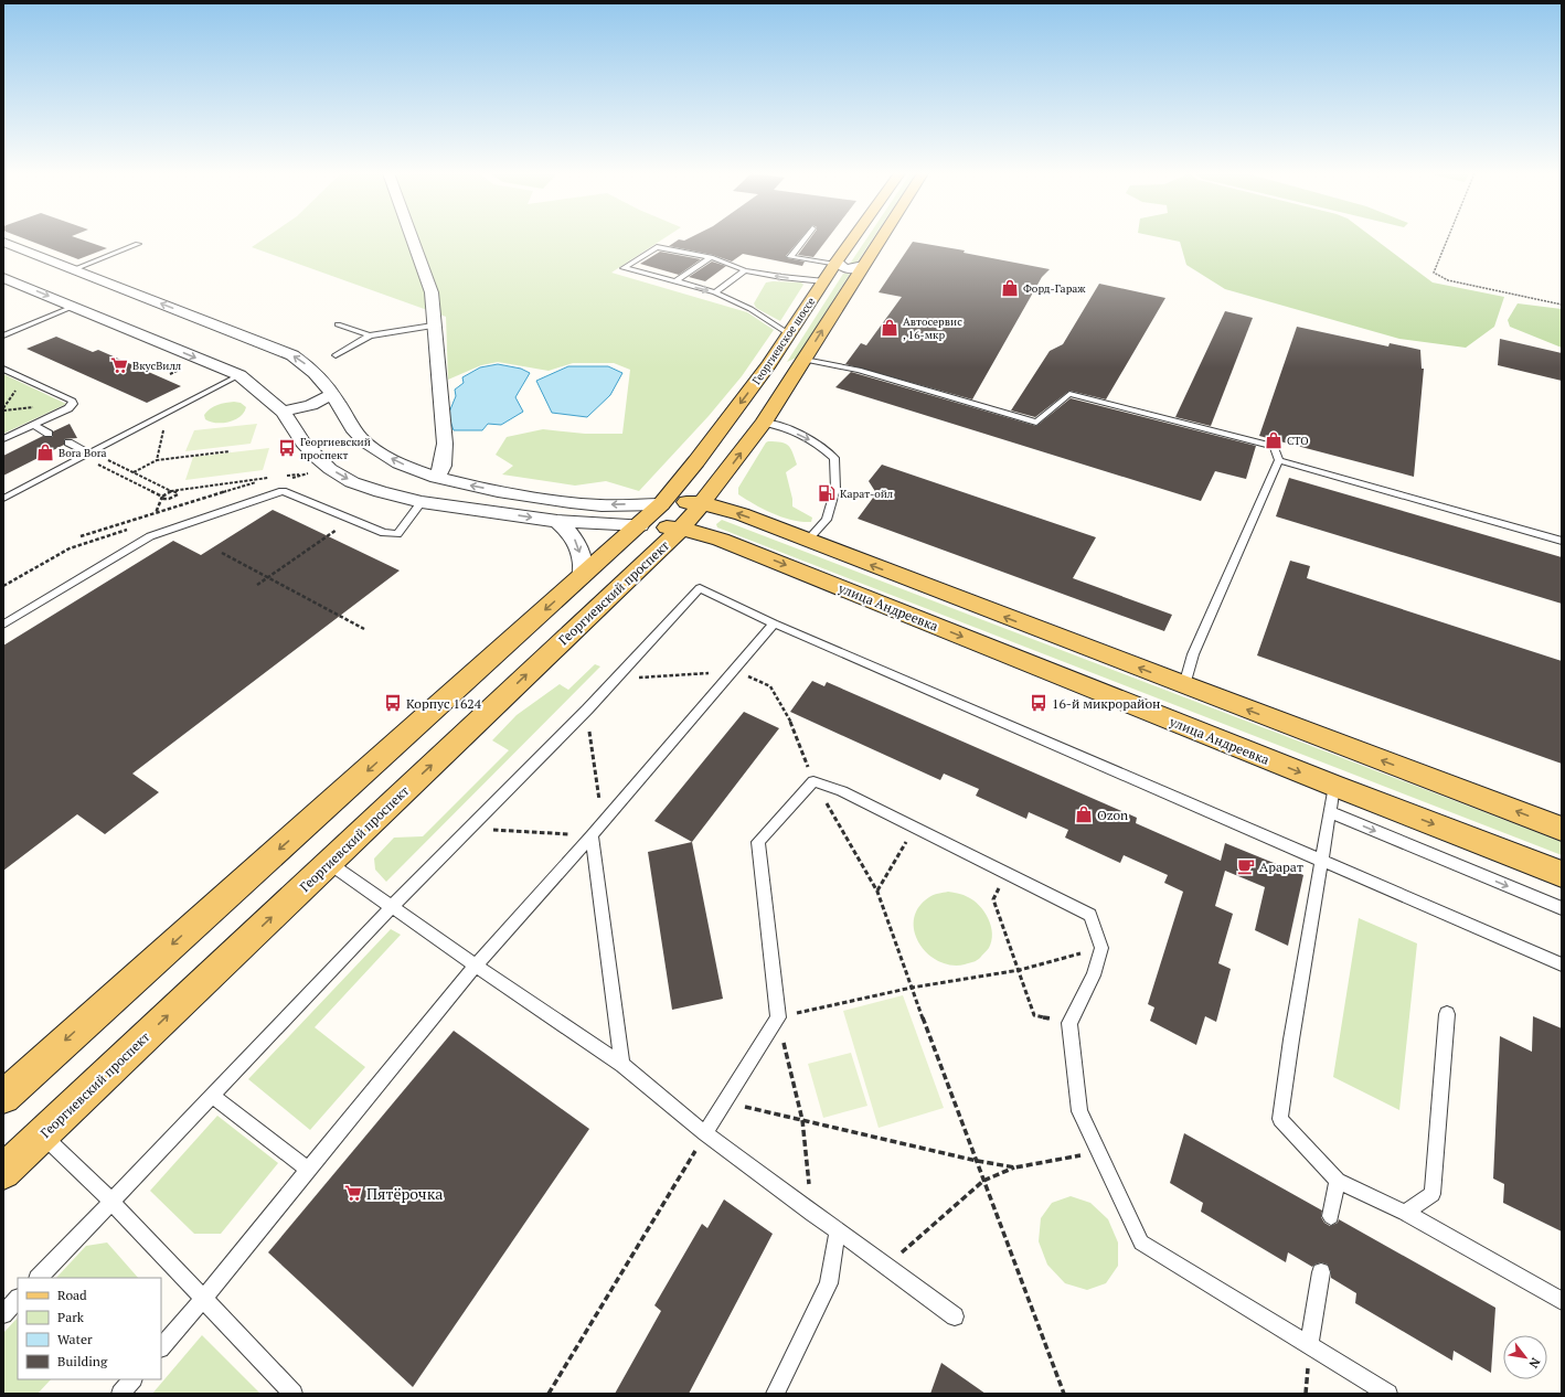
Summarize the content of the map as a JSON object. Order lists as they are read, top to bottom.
{
  "streets": {
    "main road": ["Георгиевское шоссе", "Георгиевский проспект", "улица Андреевка"]
  },
  "crossings": [
    ["Георгиевское шоссе", "Георгиевский проспект"],
    ["Георгиевский проспект", "улица Андреевка"]
  ],
  "places": {
    "shop": [
      "Форд-Гараж",
      "Автосервис , 16-мкр",
      "СТО",
      "Bora Bora",
      "Ozon"
    ],
    "supermarket": ["ВкусВилл", "Пятёрочка"],
    "bus stop": ["Георгиевский проспект", "Корпус 1624", "16-й микрорайон"],
    "fuel station": ["Карат-ойл"],
    "cafe": ["Арарат"]
  },
  "legend": [
    "Road",
    "Park",
    "Water",
    "Building"
  ],
  "north": "bottom right"
}
